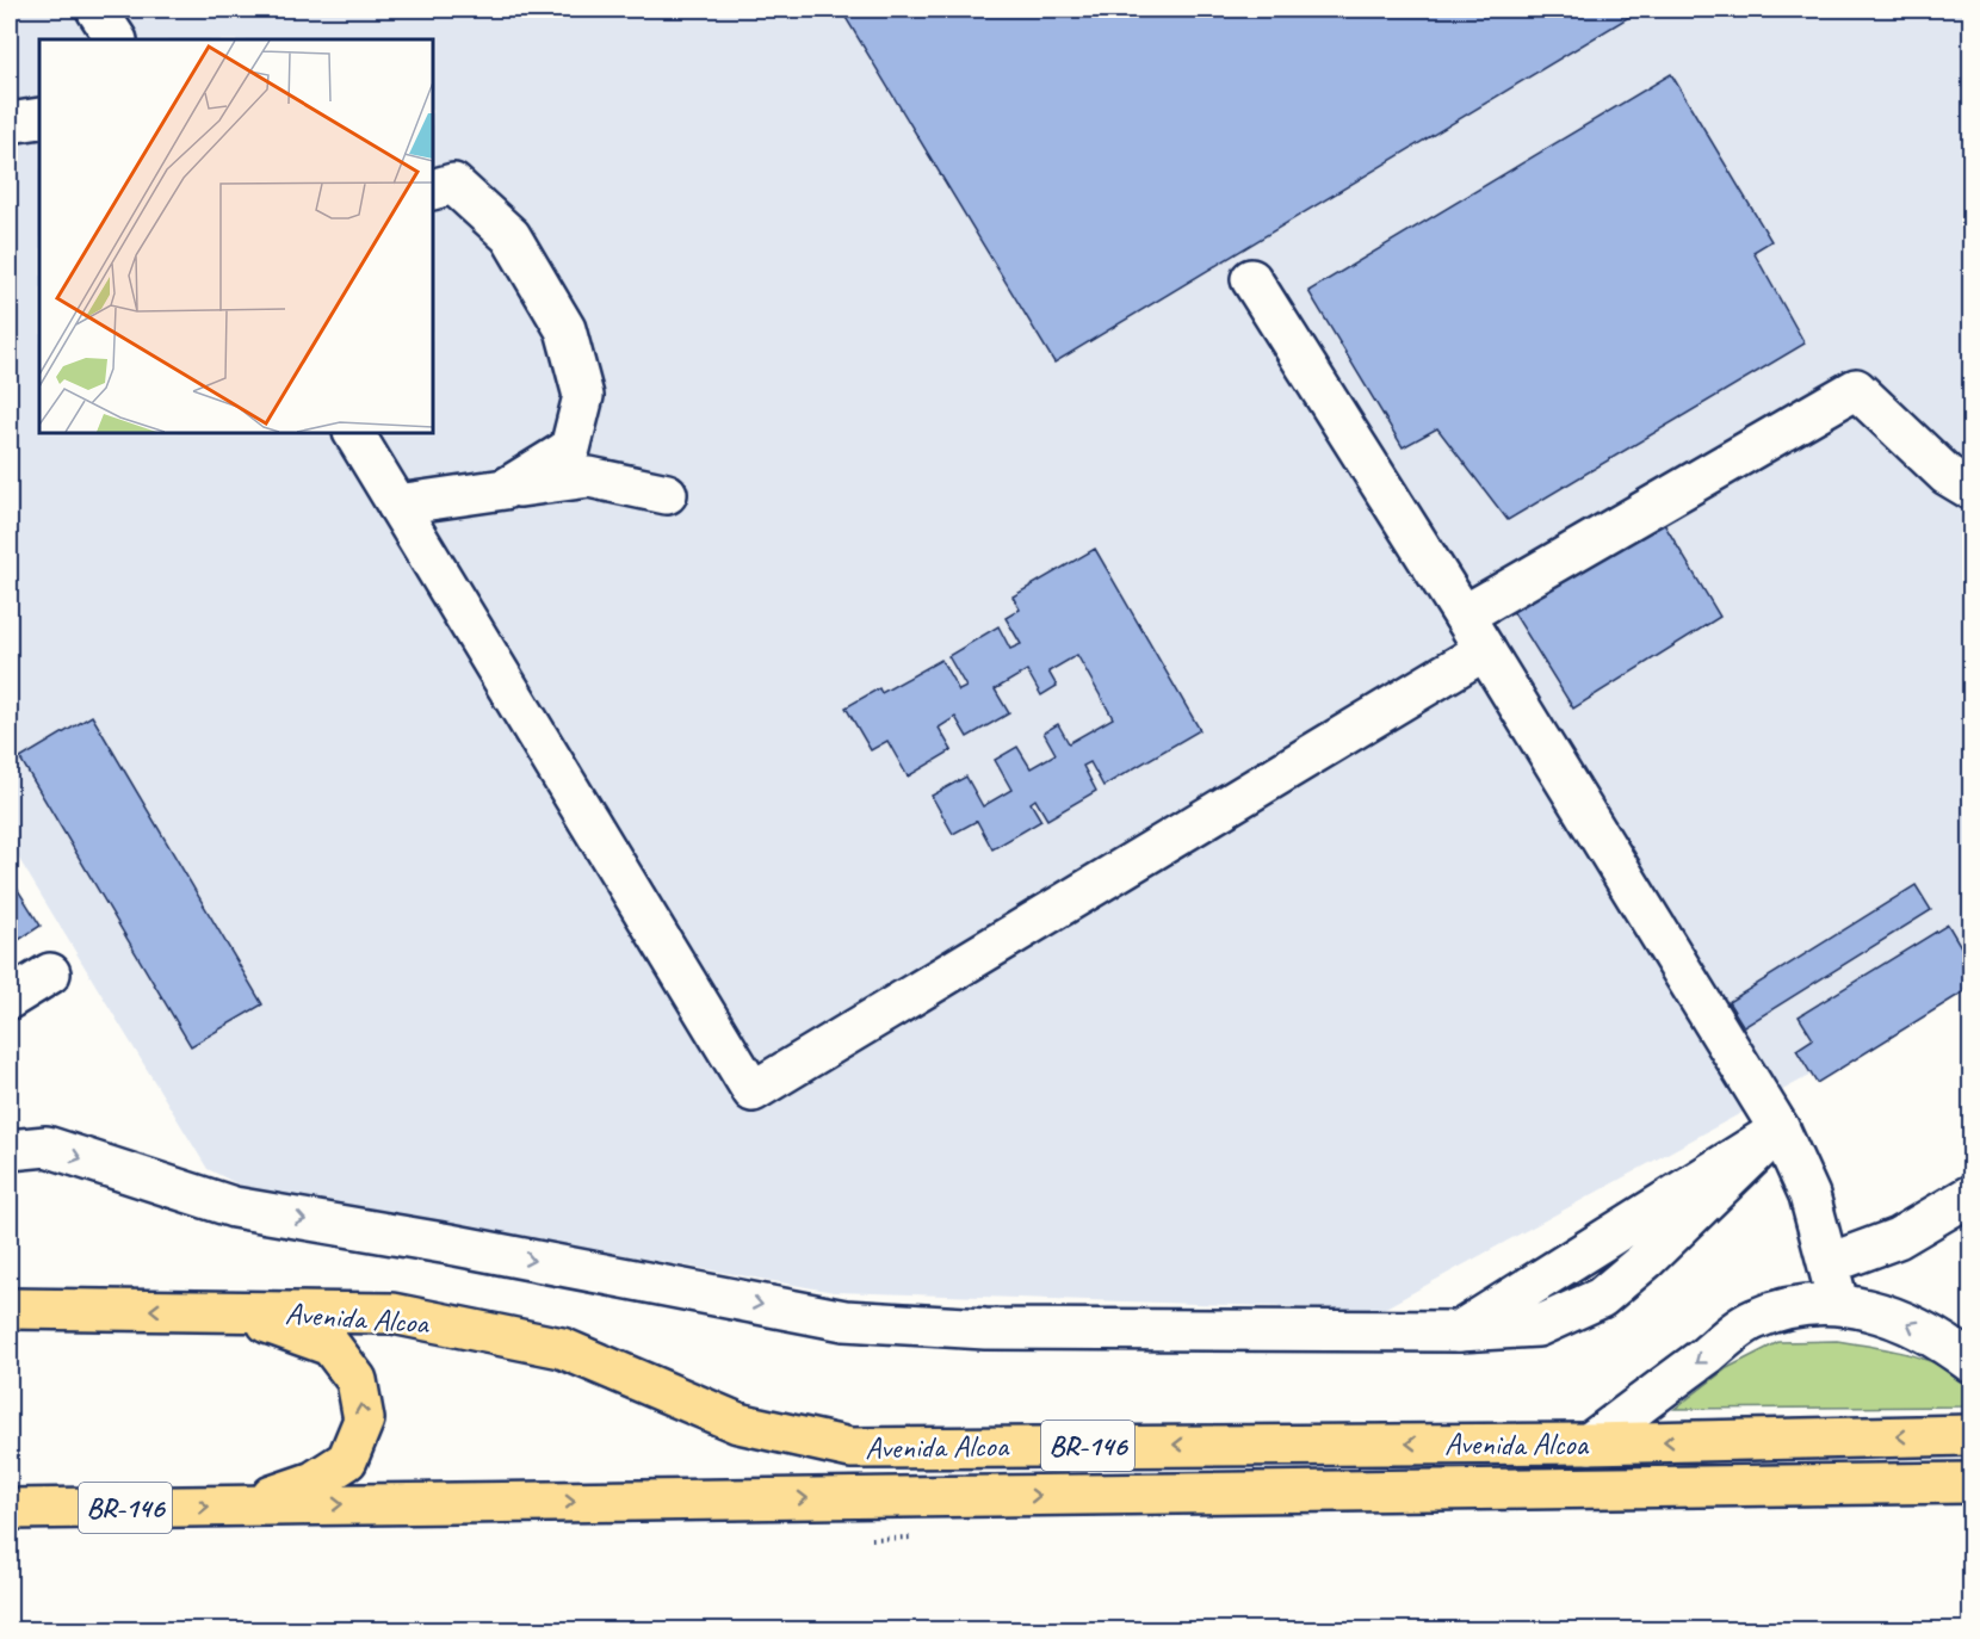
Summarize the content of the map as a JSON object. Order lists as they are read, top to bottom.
{
  "streets": {
    "main road": ["Avenida Alcoa", "BR-146"]
  }
}
